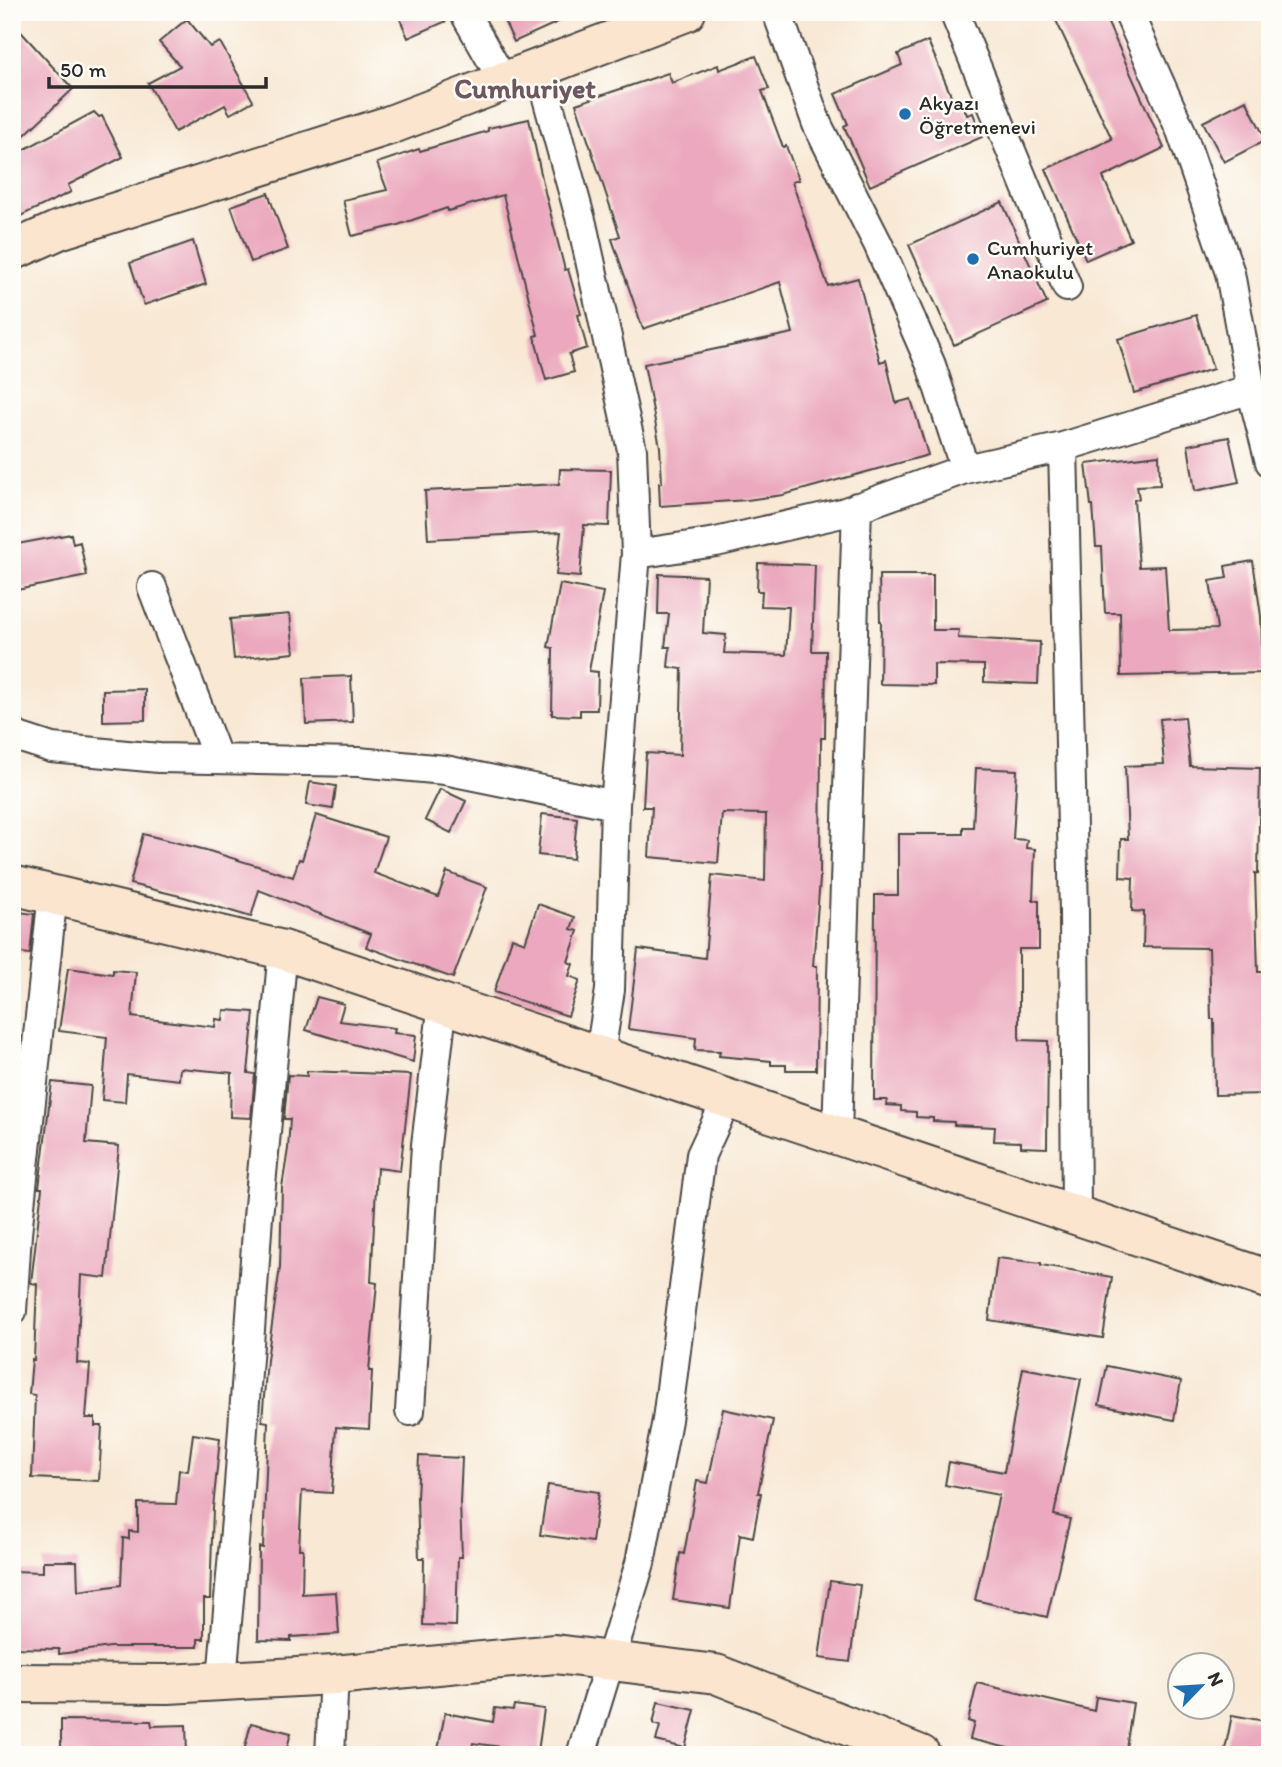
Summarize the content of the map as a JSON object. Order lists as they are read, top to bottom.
{
  "districts": ["Cumhuriyet"],
  "places": ["Akyazı Öğretmenevi", "Cumhuriyet Anaokulu"],
  "scale_bar": "50 m",
  "north": "top right"
}
